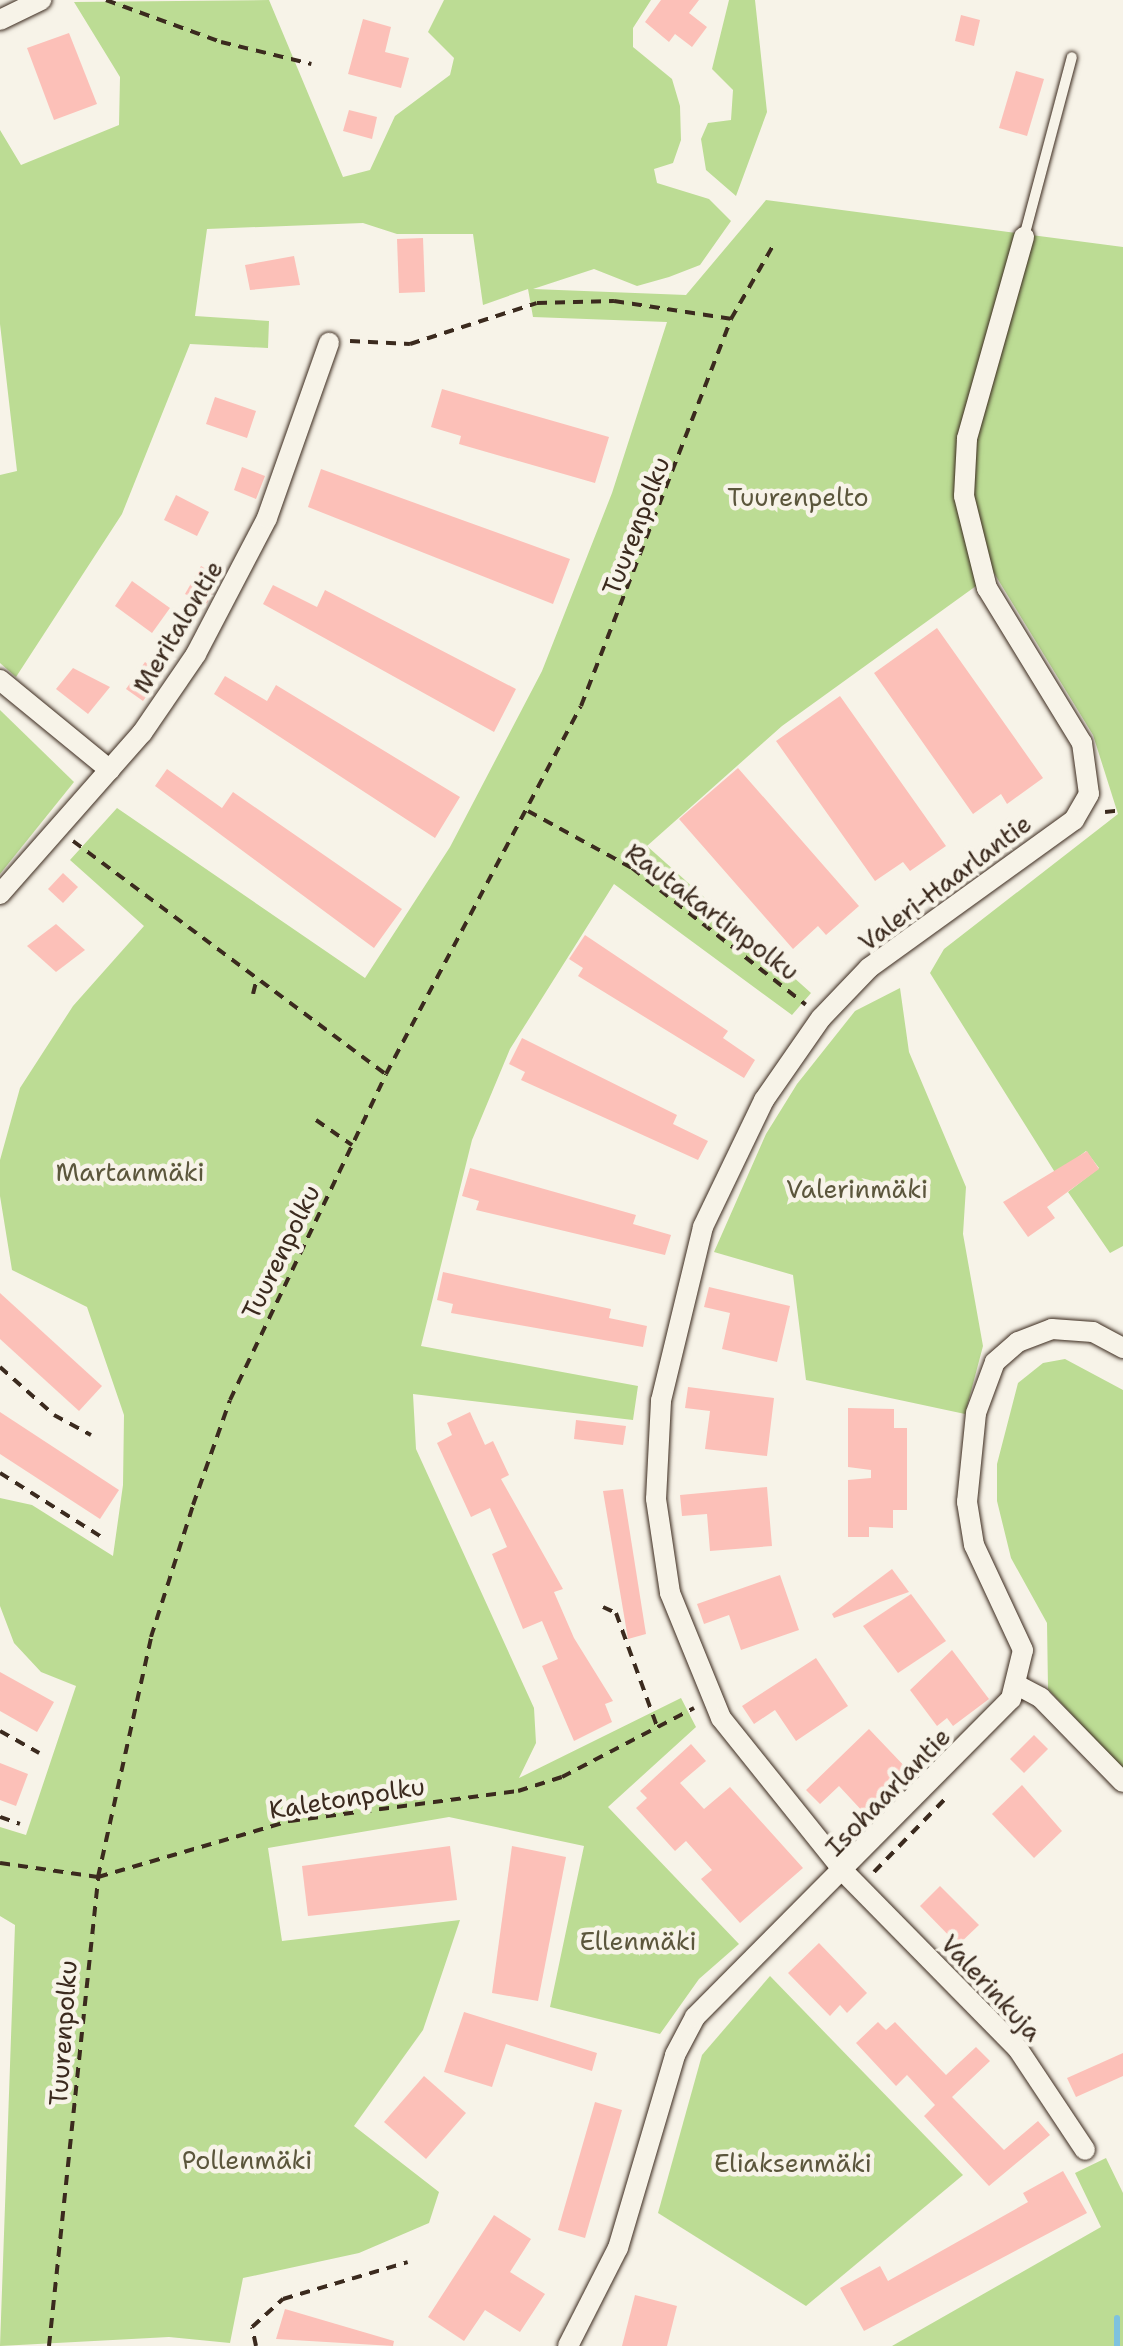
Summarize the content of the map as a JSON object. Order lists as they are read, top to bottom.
{
  "streets": {
    "street": [
      "Meritalontie",
      "Valeri-Haarlantie",
      "Isohaarlantie",
      "Valerinkuja"
    ],
    "path": ["Tuurenpolku", "Rautakartinpolku", "Kaletonpolku"]
  },
  "crossings": [
    ["Tuurenpolku", "Rautakartinpolku"],
    ["Tuurenpolku", "Kaletonpolku"],
    ["Valeri-Haarlantie", "Rautakartinpolku"],
    ["Valeri-Haarlantie", "Isohaarlantie"],
    ["Valeri-Haarlantie", "Valerinkuja"],
    ["Isohaarlantie", "Valerinkuja"]
  ],
  "parks": [
    "Tuurenpelto",
    "Martanmäki",
    "Valerinmäki",
    "Ellenmäki",
    "Pollenmäki",
    "Eliaksenmäki"
  ]
}
